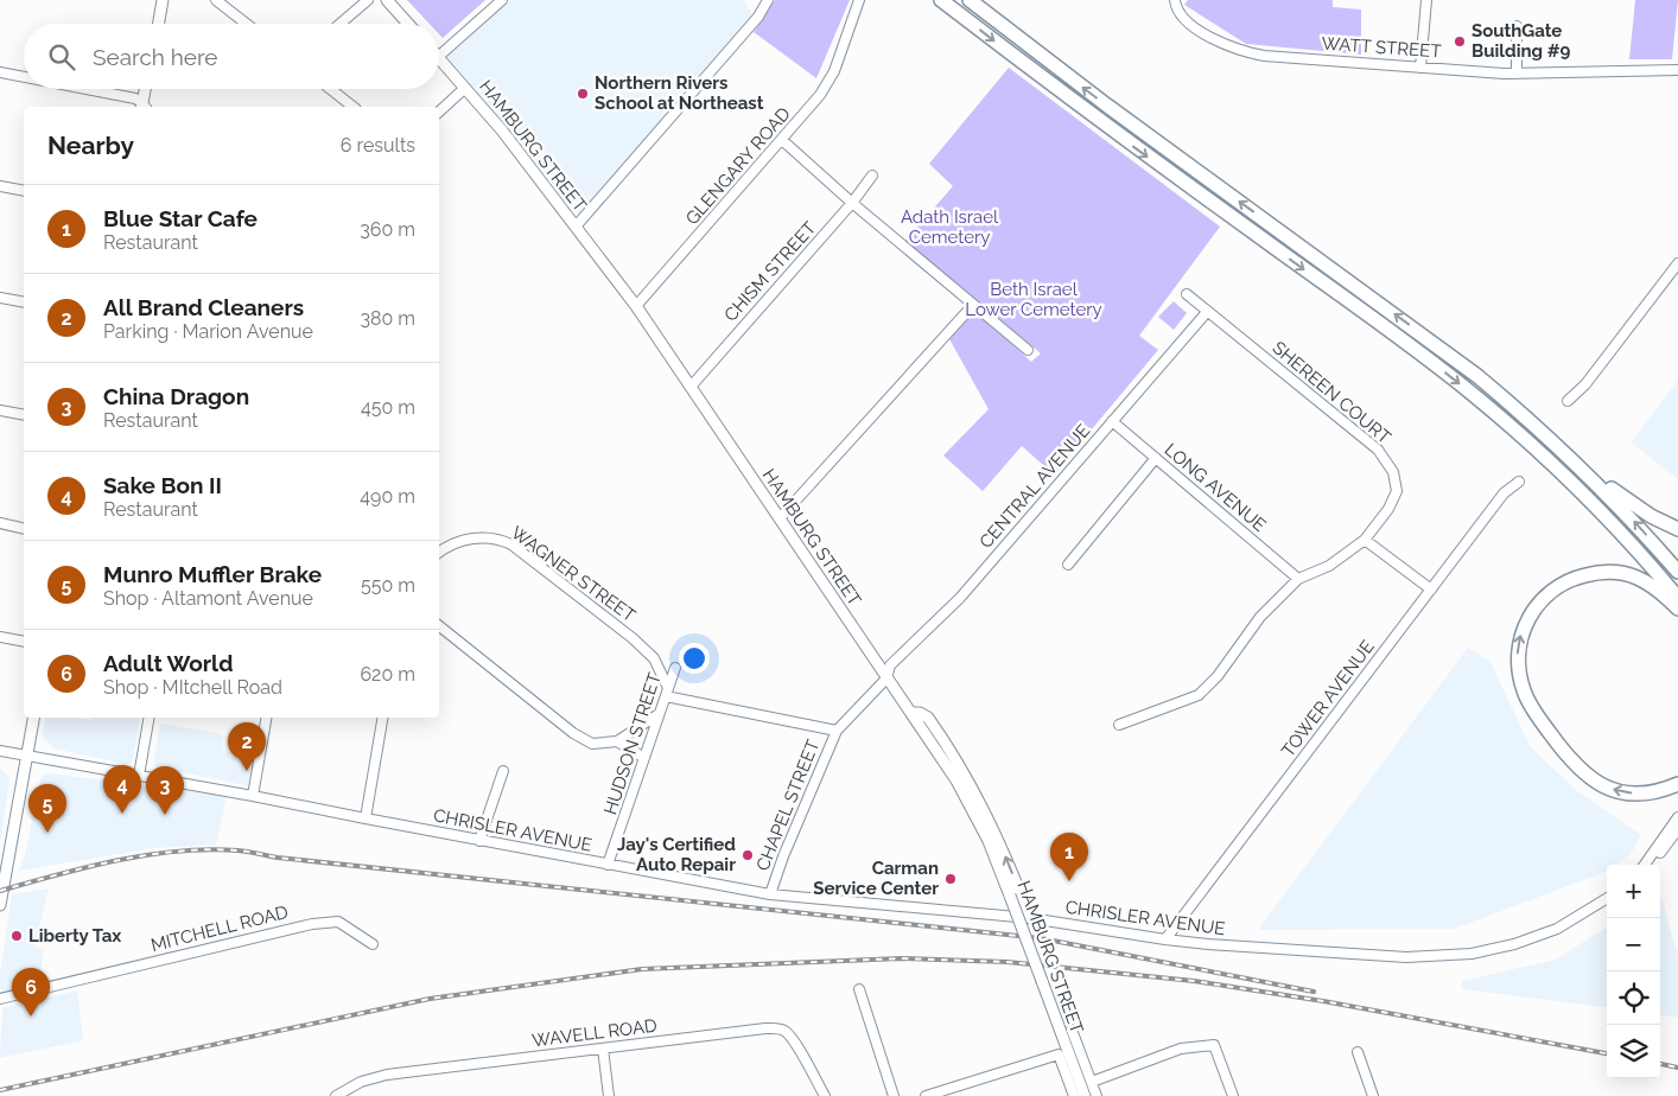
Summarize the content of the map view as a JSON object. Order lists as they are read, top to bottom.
{
  "streets": {
    "main road": ["HAMBURG STREET"],
    "street": [
      "WATT STREET",
      "GLENGARY ROAD",
      "CHISM STREET",
      "SHEREEN COURT",
      "CENTRAL AVENUE",
      "LONG AVENUE",
      "WAGNER STREET",
      "TOWER AVENUE",
      "HUDSON STREET",
      "CHAPEL STREET",
      "CHRISLER AVENUE",
      "MITCHELL ROAD",
      "WAVELL ROAD"
    ]
  },
  "crossings": [
    ["HAMBURG STREET", "GLENGARY ROAD"],
    ["HAMBURG STREET", "CHISM STREET"],
    ["HAMBURG STREET", "CENTRAL AVENUE"],
    ["HAMBURG STREET", "CHAPEL STREET"],
    ["SHEREEN COURT", "CENTRAL AVENUE"],
    ["SHEREEN COURT", "LONG AVENUE"],
    ["CENTRAL AVENUE", "LONG AVENUE"],
    ["CENTRAL AVENUE", "CHAPEL STREET"],
    ["WAGNER STREET", "HUDSON STREET"],
    ["TOWER AVENUE", "CHRISLER AVENUE"],
    ["HUDSON STREET", "CHRISLER AVENUE"],
    ["CHAPEL STREET", "CHRISLER AVENUE"]
  ],
  "parks": ["Adath Israel Cemetery", "Beth Israel Lower Cemetery"],
  "places": [
    "SouthGate Building #9",
    "Northern Rivers School at Northeast",
    "Jay's Certified Auto Repair",
    "Carman Service Center",
    "Liberty Tax"
  ],
  "page": {
    "search": "Search here",
    "heading": ["Nearby", "6 results"],
    "list": [
      {
        "mark": "1",
        "name": "Blue Star Cafe",
        "note": "Restaurant",
        "value": "360 m"
      },
      {
        "mark": "2",
        "name": "All Brand Cleaners",
        "note": "Parking · Marion Avenue",
        "value": "380 m"
      },
      {
        "mark": "3",
        "name": "China Dragon",
        "note": "Restaurant",
        "value": "450 m"
      },
      {
        "mark": "4",
        "name": "Sake Bon II",
        "note": "Restaurant",
        "value": "490 m"
      },
      {
        "mark": "5",
        "name": "Munro Muffler Brake",
        "note": "Shop · Altamont Avenue",
        "value": "550 m"
      },
      {
        "mark": "6",
        "name": "Adult World",
        "note": "Shop · MItchell Road",
        "value": "620 m"
      }
    ],
    "pins": [
      "2",
      "4",
      "3",
      "5",
      "1",
      "6"
    ],
    "map_buttons": ["+", "−"]
  }
}
